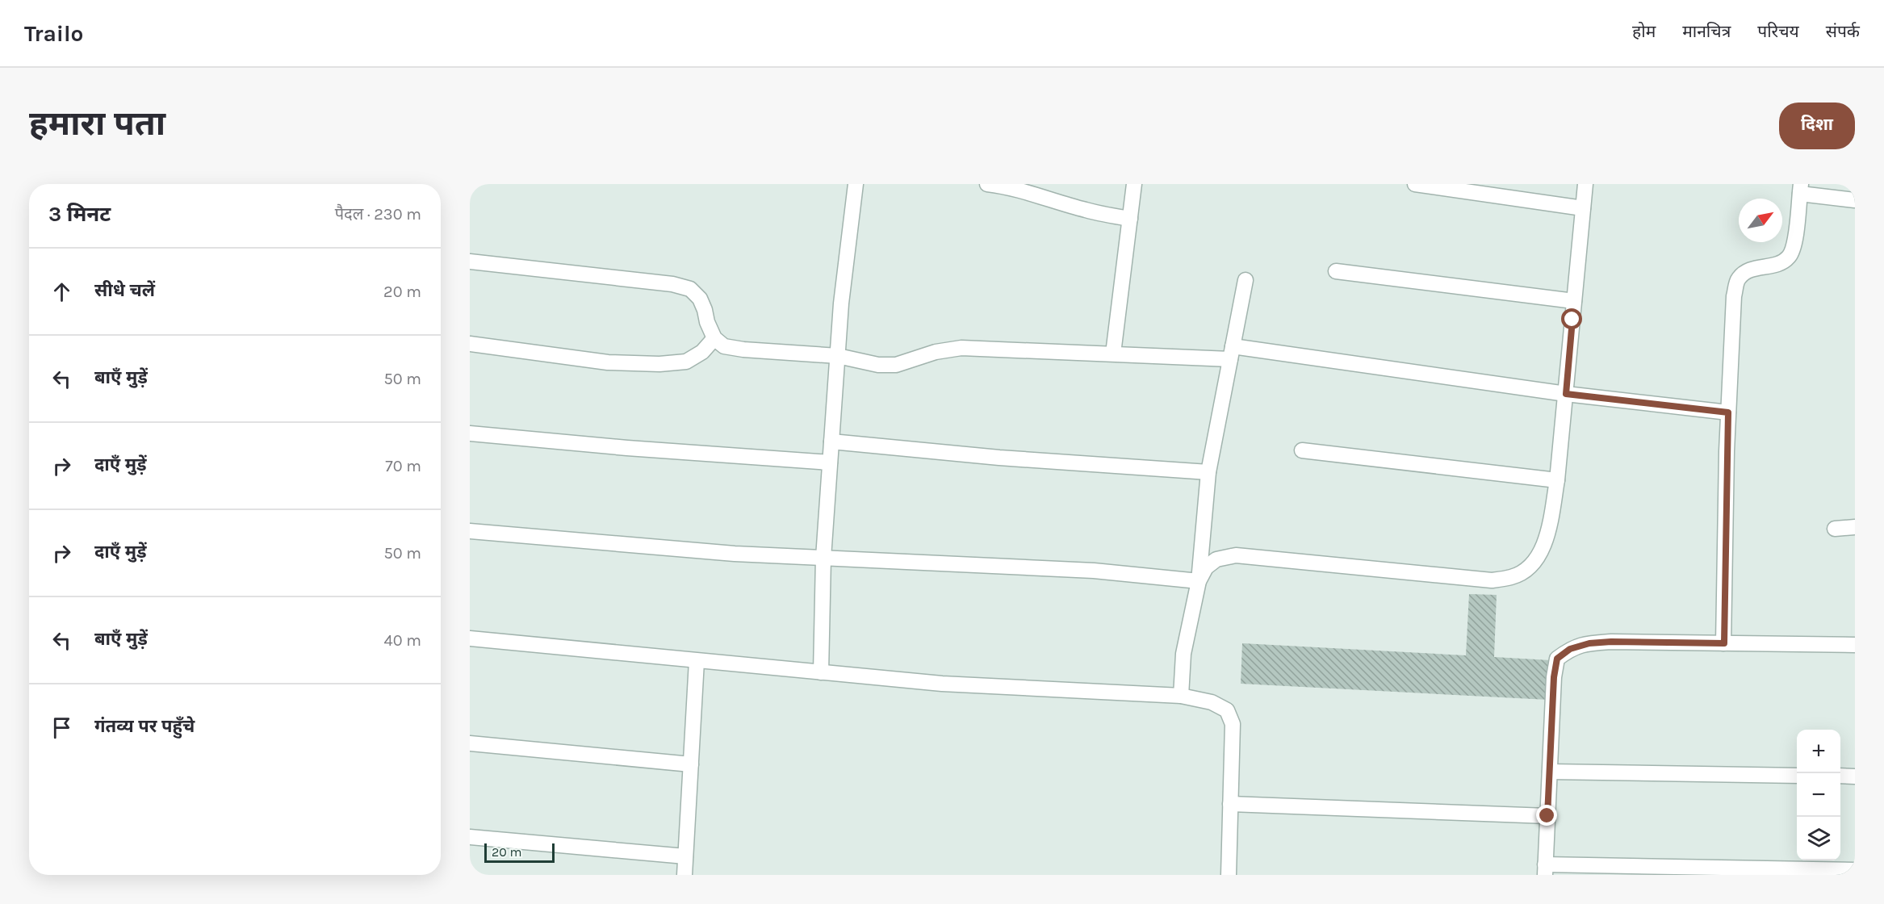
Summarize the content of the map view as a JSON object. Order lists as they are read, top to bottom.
{
  "scale_bar": "20 m",
  "north": "top right",
  "page": {
    "header": "Trailo",
    "nav": [
      "होम",
      "मानचित्र",
      "परिचय",
      "संपर्क"
    ],
    "buttons": "दिशा",
    "title": "हमारा पता",
    "heading": ["3 मिनट", "पैदल · 230 m"],
    "list": [
      ["सीधे चलें", "20 m"],
      ["बाएँ मुड़ें", "50 m"],
      ["दाएँ मुड़ें", "70 m"],
      ["दाएँ मुड़ें", "50 m"],
      ["बाएँ मुड़ें", "40 m"],
      "गंतव्य पर पहुँचे"
    ],
    "map_buttons": ["+", "−"],
    "scale": "20 m"
  }
}
